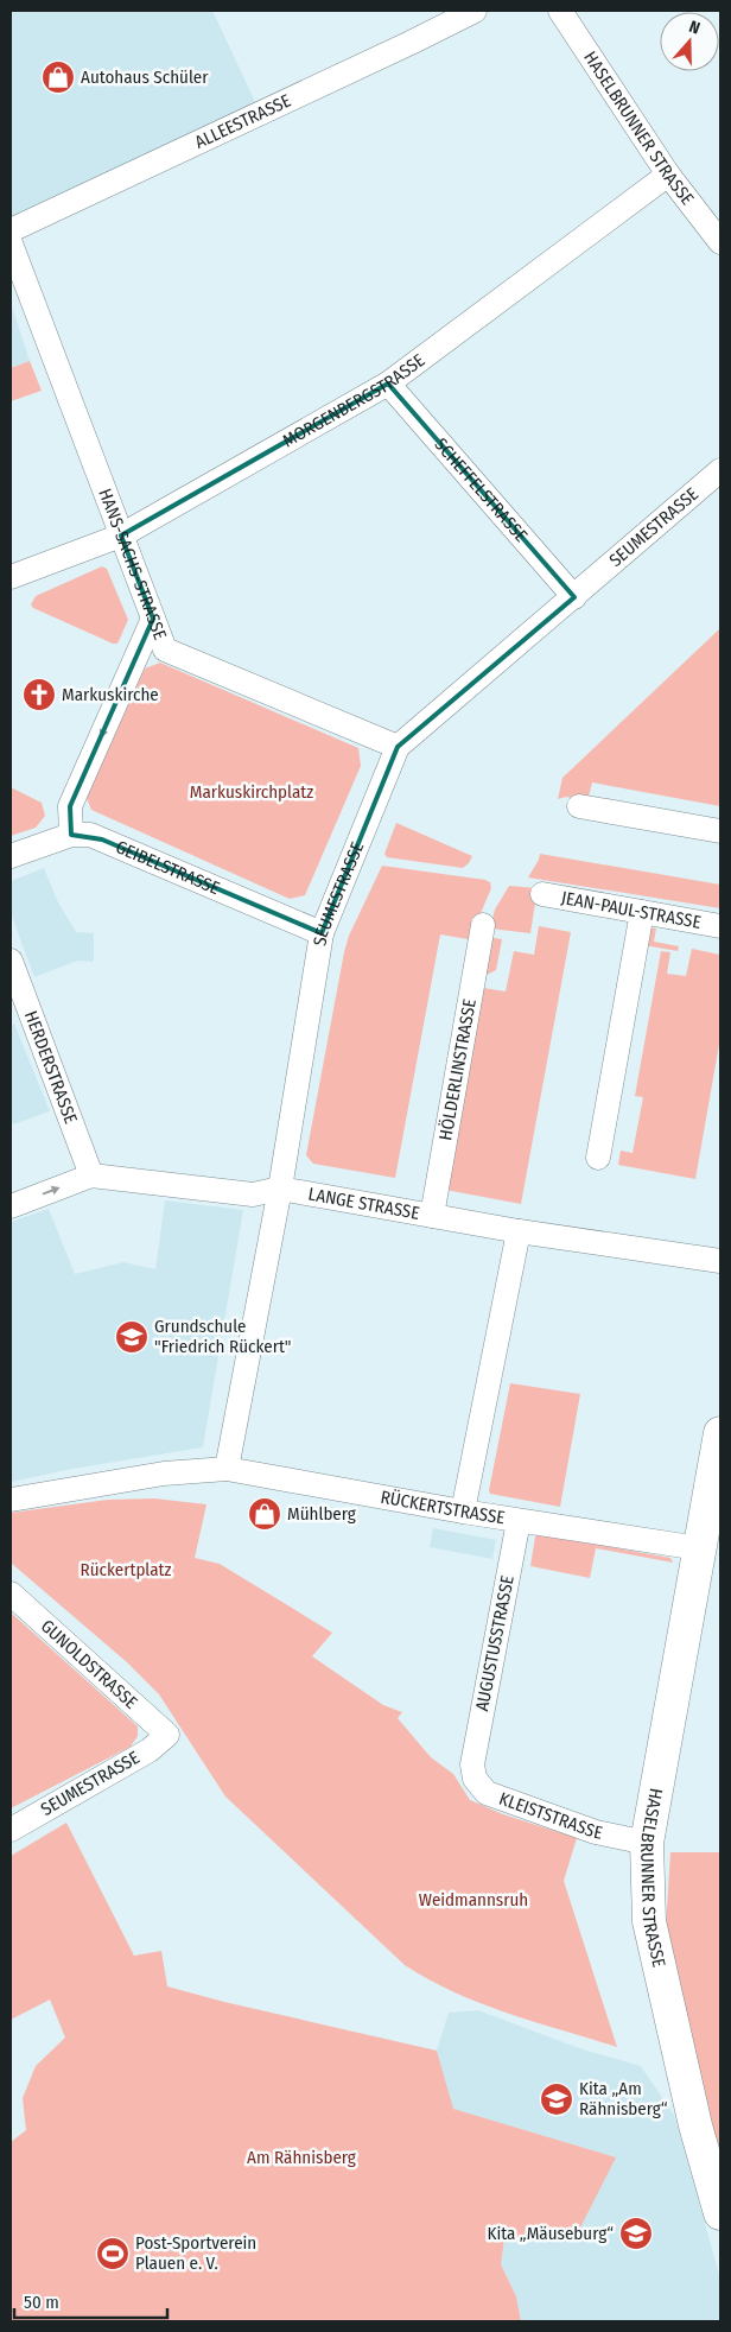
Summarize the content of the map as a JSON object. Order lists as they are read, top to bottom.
{
  "streets": {
    "street": [
      "ALLEESTRASSE",
      "HASELBRUNNER STRASSE",
      "MORGENBERGSTRASSE",
      "SCHEFFELSTRASSE",
      "SEUMESTRASSE",
      "HANS-SACHS-STRASSE",
      "GEIBELSTRASSE",
      "JEAN-PAUL-STRASSE",
      "HERDERSTRASSE",
      "HÖLDERLINSTRASSE",
      "LANGE STRASSE",
      "RÜCKERTSTRASSE",
      "AUGUSTUSSTRASSE",
      "GUNOLDSTRASSE",
      "KLEISTSTRASSE"
    ]
  },
  "crossings": [
    ["HASELBRUNNER STRASSE", "MORGENBERGSTRASSE"],
    ["HASELBRUNNER STRASSE", "RÜCKERTSTRASSE"],
    ["HASELBRUNNER STRASSE", "KLEISTSTRASSE"],
    ["MORGENBERGSTRASSE", "SCHEFFELSTRASSE"],
    ["MORGENBERGSTRASSE", "HANS-SACHS-STRASSE"],
    ["SCHEFFELSTRASSE", "SEUMESTRASSE"],
    ["SEUMESTRASSE", "HANS-SACHS-STRASSE"],
    ["SEUMESTRASSE", "GEIBELSTRASSE"],
    ["SEUMESTRASSE", "LANGE STRASSE"],
    ["SEUMESTRASSE", "RÜCKERTSTRASSE"],
    ["SEUMESTRASSE", "GUNOLDSTRASSE"],
    ["HERDERSTRASSE", "LANGE STRASSE"],
    ["HÖLDERLINSTRASSE", "LANGE STRASSE"],
    ["RÜCKERTSTRASSE", "AUGUSTUSSTRASSE"],
    ["AUGUSTUSSTRASSE", "KLEISTSTRASSE"]
  ],
  "parks": [
    "Markuskirchplatz",
    "Rückertplatz",
    "Weidmannsruh",
    "Am Rähnisberg"
  ],
  "places": {
    "shop": ["Autohaus Schüler", "Mühlberg"],
    "church": ["Markuskirche"],
    "school or university": ["Grundschule \"Friedrich Rückert\"", "Kita „Am Rähnisberg“", "Kita „Mäuseburg“"],
    "sports": ["Post-Sportverein Plauen e. V."]
  },
  "scale_bar": "50 m",
  "north": "top"
}
